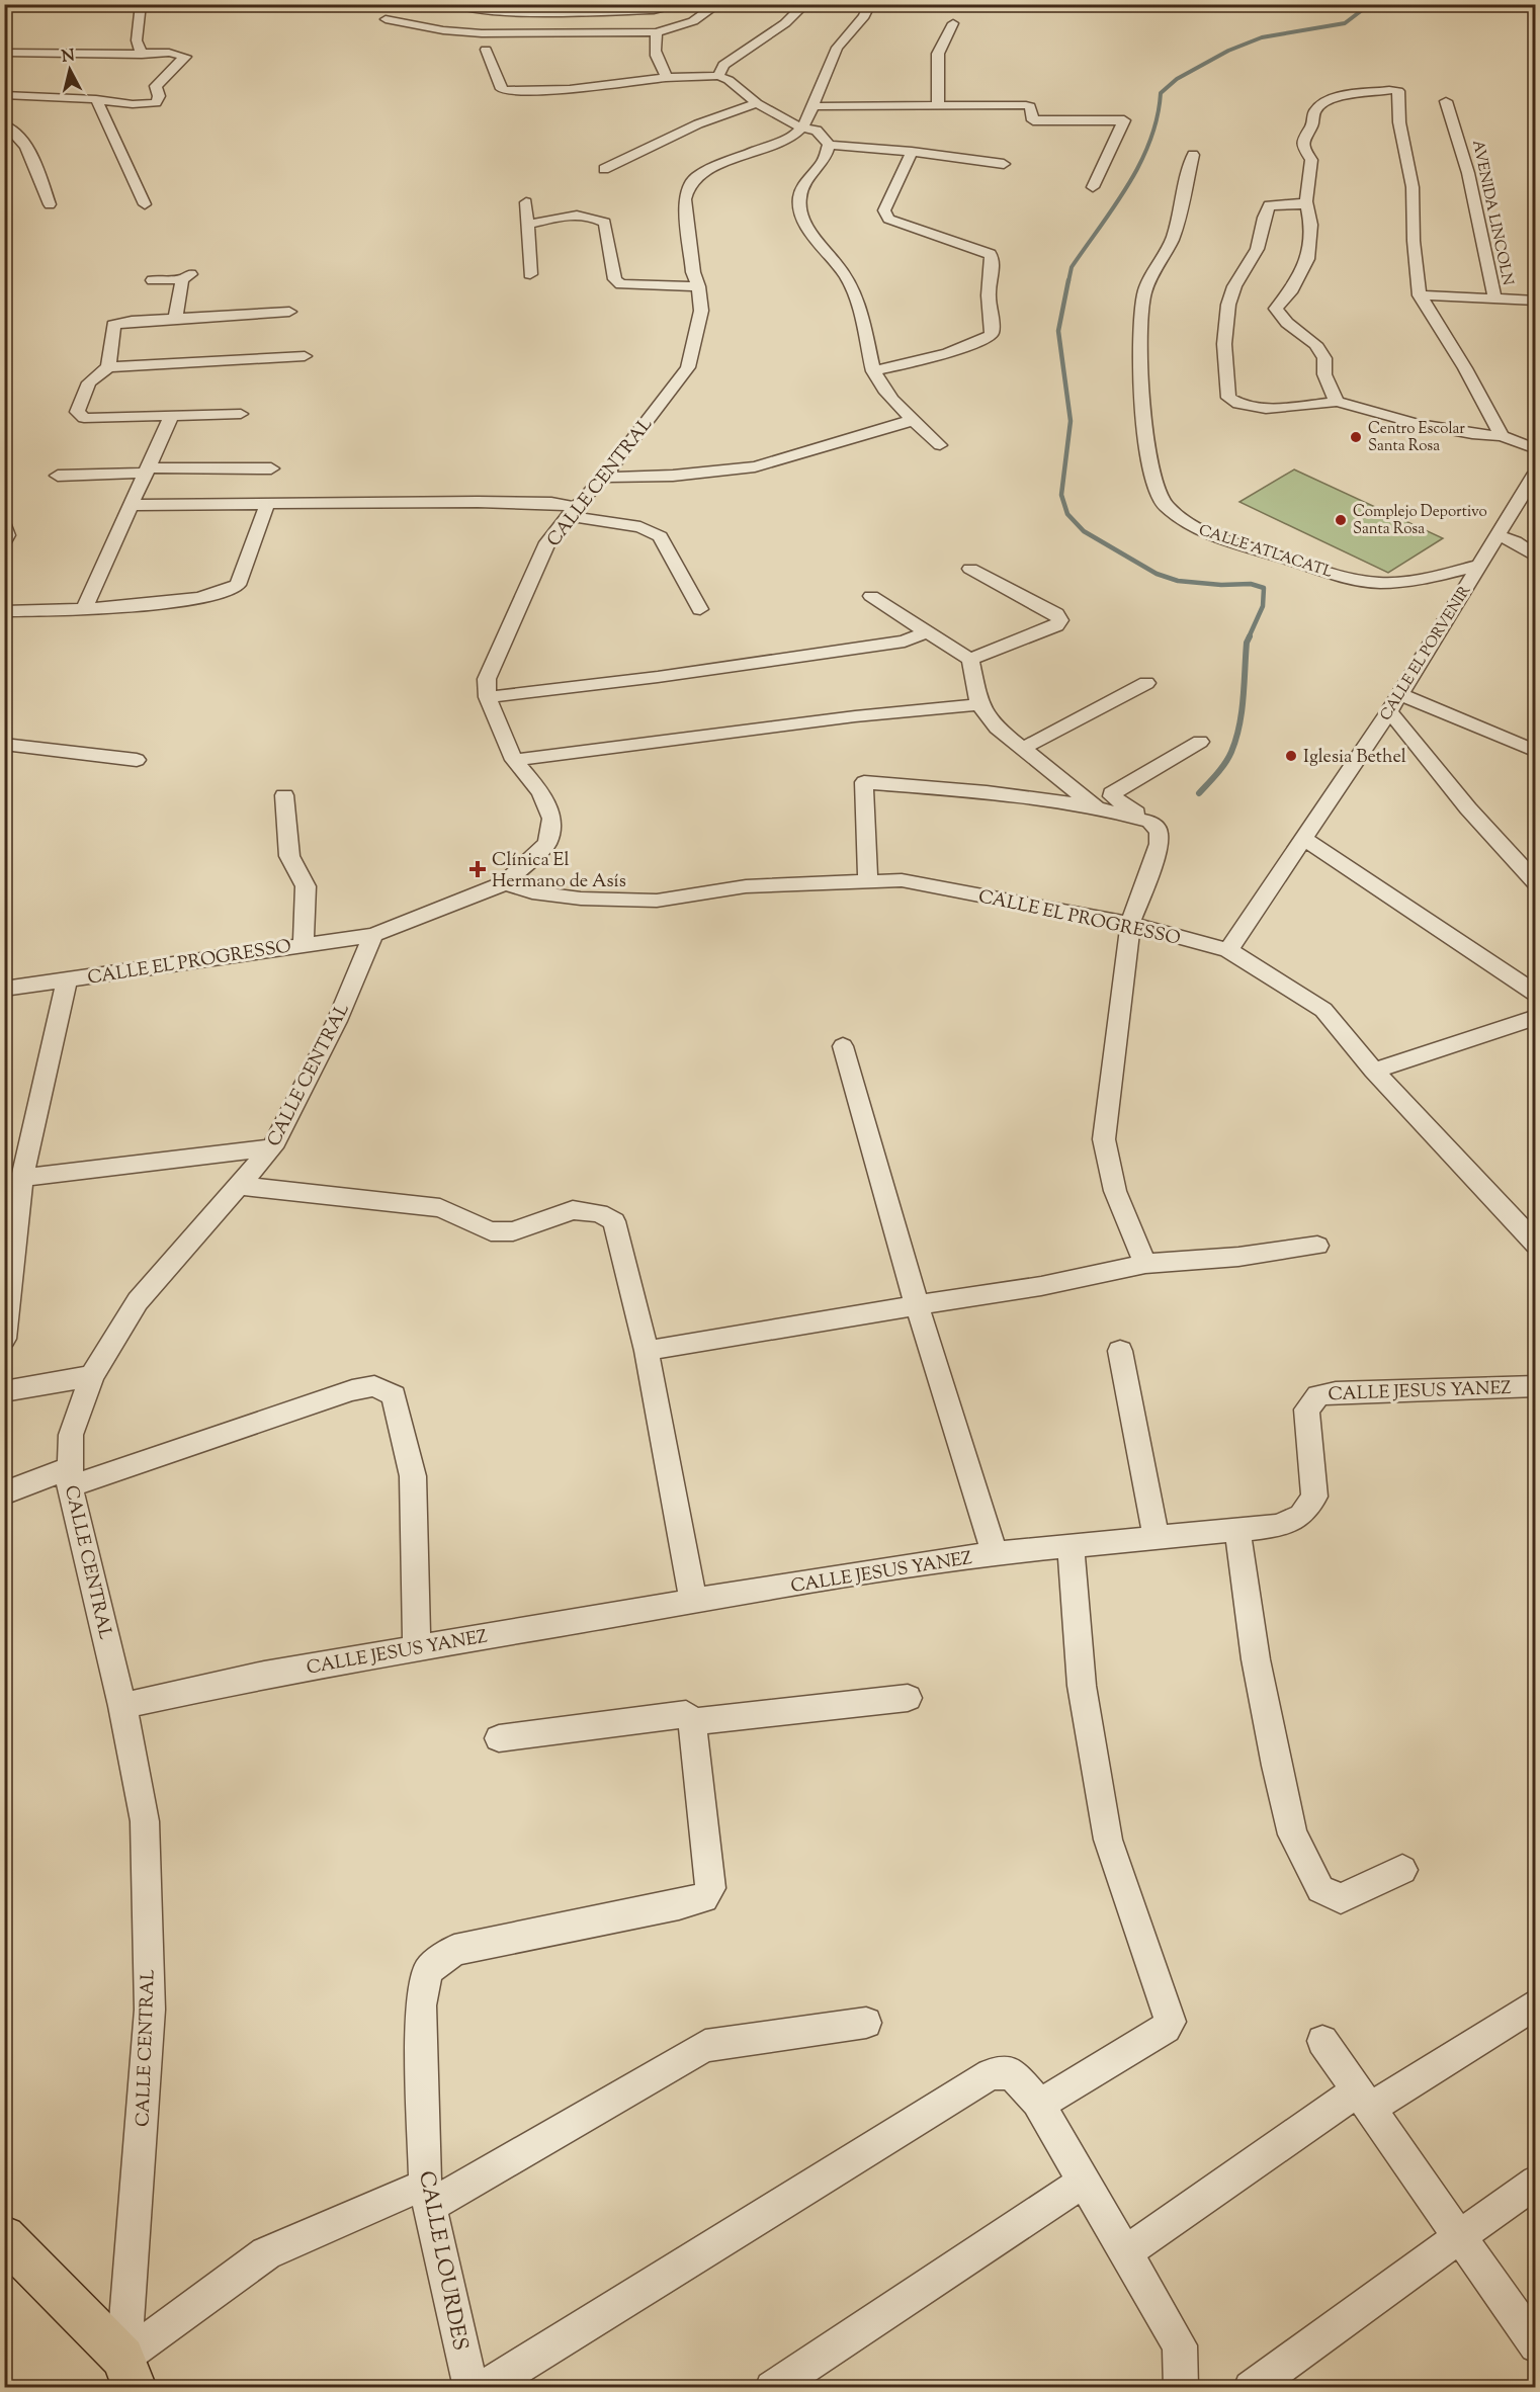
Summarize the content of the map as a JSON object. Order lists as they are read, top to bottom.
{
  "streets": {
    "street": [
      "AVENIDA LINCOLN",
      "CALLE CENTRAL",
      "CALLE ATLACATL",
      "CALLE EL PORVENIR",
      "CALLE EL PROGRESSO",
      "CALLE JESUS YANEZ",
      "CALLE LOURDES"
    ]
  },
  "crossings": [
    ["CALLE CENTRAL", "CALLE EL PROGRESSO"],
    ["CALLE CENTRAL", "CALLE JESUS YANEZ"],
    ["CALLE ATLACATL", "CALLE EL PORVENIR"],
    ["CALLE EL PORVENIR", "CALLE EL PROGRESSO"]
  ],
  "places": {
    "other": ["Centro Escolar Santa Rosa", "Complejo Deportivo Santa Rosa", "Iglesia Bethel"],
    "health": ["Clínica El Hermano de Asís"]
  },
  "north": "top"
}
